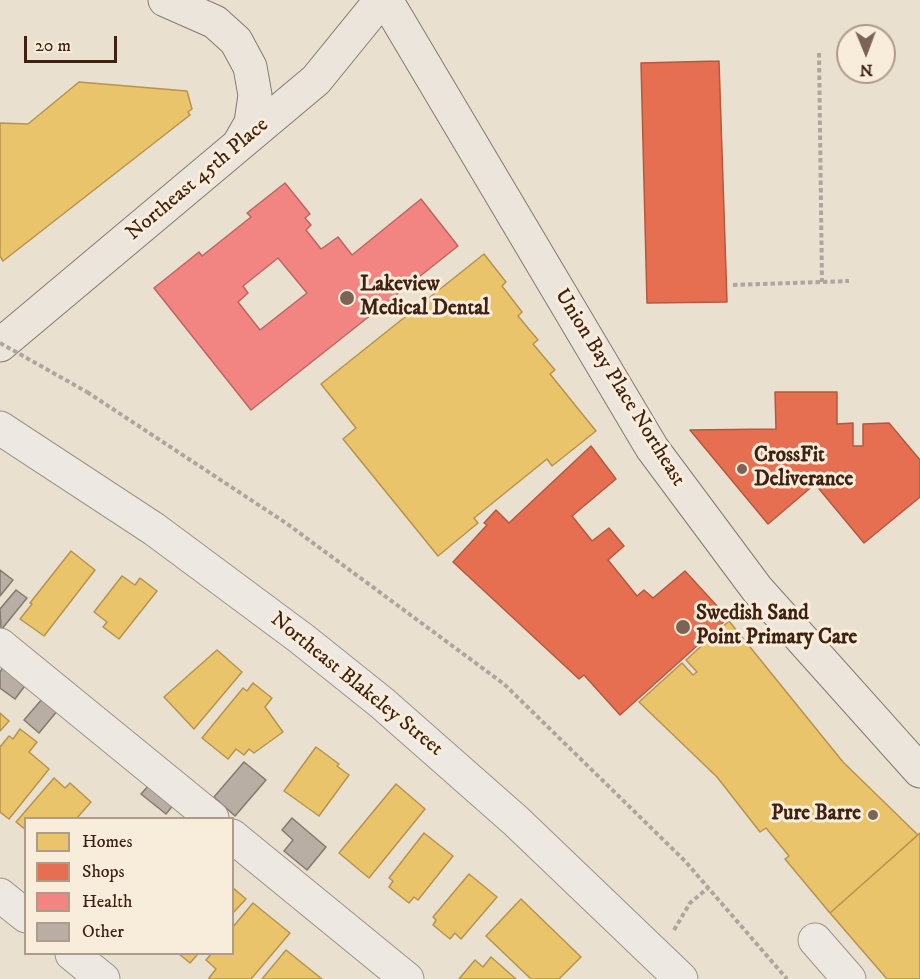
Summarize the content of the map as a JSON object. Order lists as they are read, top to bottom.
{
  "streets": {
    "main road": ["Northeast 45th Place", "Union Bay Place Northeast"],
    "street": ["Northeast Blakeley Street"]
  },
  "crossings": [
    ["Northeast 45th Place", "Union Bay Place Northeast"]
  ],
  "places": [
    "Lakeview Medical Dental",
    "CrossFit Deliverance",
    "Swedish Sand Point Primary Care",
    "Pure Barre"
  ],
  "legend": [
    "Homes",
    "Shops",
    "Health",
    "Other"
  ],
  "scale_bar": "20 m",
  "north": "bottom"
}
